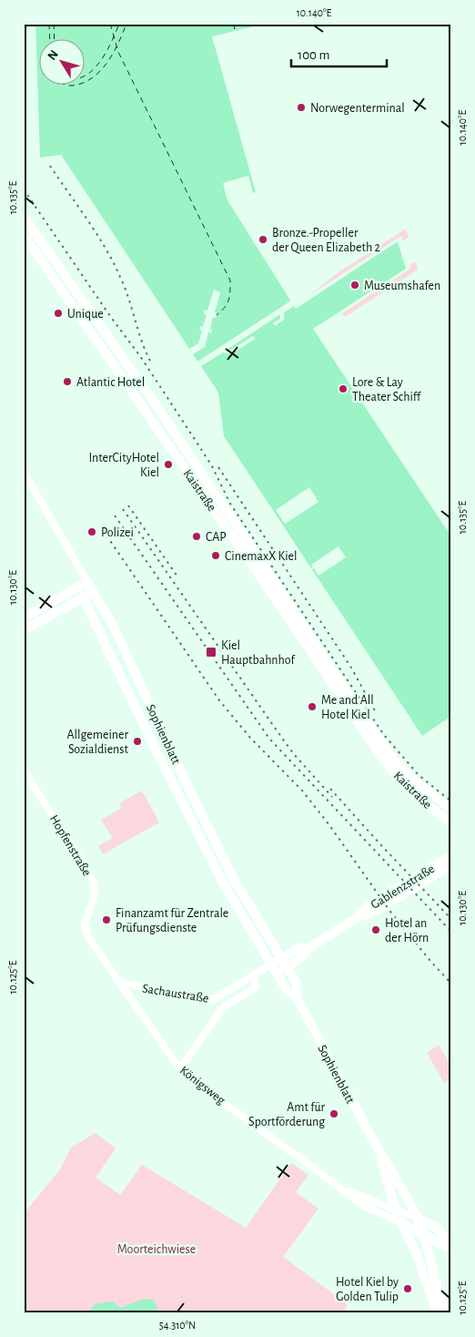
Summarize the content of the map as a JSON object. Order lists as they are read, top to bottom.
{
  "streets": {
    "main road": ["Kaistraße", "Sophienblatt", "Gablenzstraße"],
    "street": ["Hopfenstraße", "Sachaustraße", "Königsweg"]
  },
  "crossings": [
    ["Sophienblatt", "Gablenzstraße"],
    ["Sophienblatt", "Sachaustraße"],
    ["Sophienblatt", "Königsweg"],
    ["Hopfenstraße", "Königsweg"],
    ["Gablenzstraße", "Sachaustraße"],
    ["Sachaustraße", "Königsweg"]
  ],
  "parks": ["Moorteichwiese"],
  "places": {
    "other": [
      "Norwegenterminal",
      "Bronze.-Propeller der Queen Elizabeth 2",
      "Museumshafen",
      "Unique",
      "Atlantic Hotel",
      "Lore & Lay Theater Schiff",
      "InterCityHotel Kiel",
      "Polizei",
      "CAP",
      "CinemaxX Kiel",
      "Me and All Hotel Kiel",
      "Allgemeiner Sozialdienst",
      "Finanzamt für Zentrale Prüfungsdienste",
      "Hotel an der Hörn",
      "Amt für Sportförderung",
      "Hotel Kiel by Golden Tulip"
    ],
    "transit": ["Kiel Hauptbahnhof"]
  },
  "scale_bar": "100 m",
  "north": "top left",
  "coordinates": [
    "10.140°E",
    "10.135°E",
    "10.130°E",
    "10.125°E",
    "54.310°N"
  ]
}
